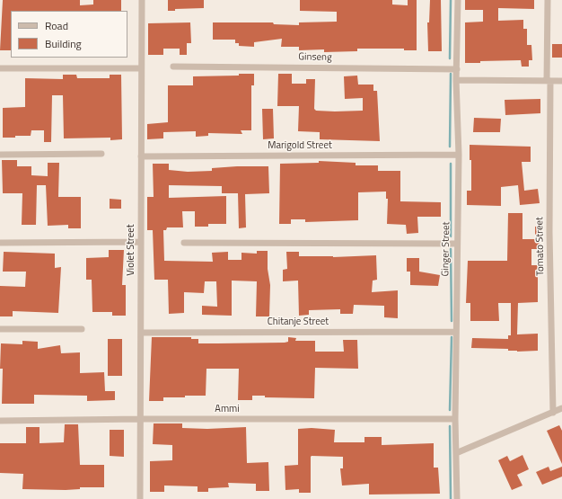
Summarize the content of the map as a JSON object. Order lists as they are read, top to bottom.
{
  "streets": {
    "street": [
      "Ginseng",
      "Marigold Street",
      "Tomato Street",
      "Ginger Street",
      "Violet Street",
      "Chitanje Street",
      "Ammi"
    ]
  },
  "crossings": [
    ["Ginseng", "Ginger Street"],
    ["Marigold Street", "Ginger Street"],
    ["Marigold Street", "Violet Street"],
    ["Ginger Street", "Chitanje Street"],
    ["Ginger Street", "Ammi"],
    ["Violet Street", "Chitanje Street"],
    ["Violet Street", "Ammi"]
  ],
  "legend": ["Road", "Building"]
}
